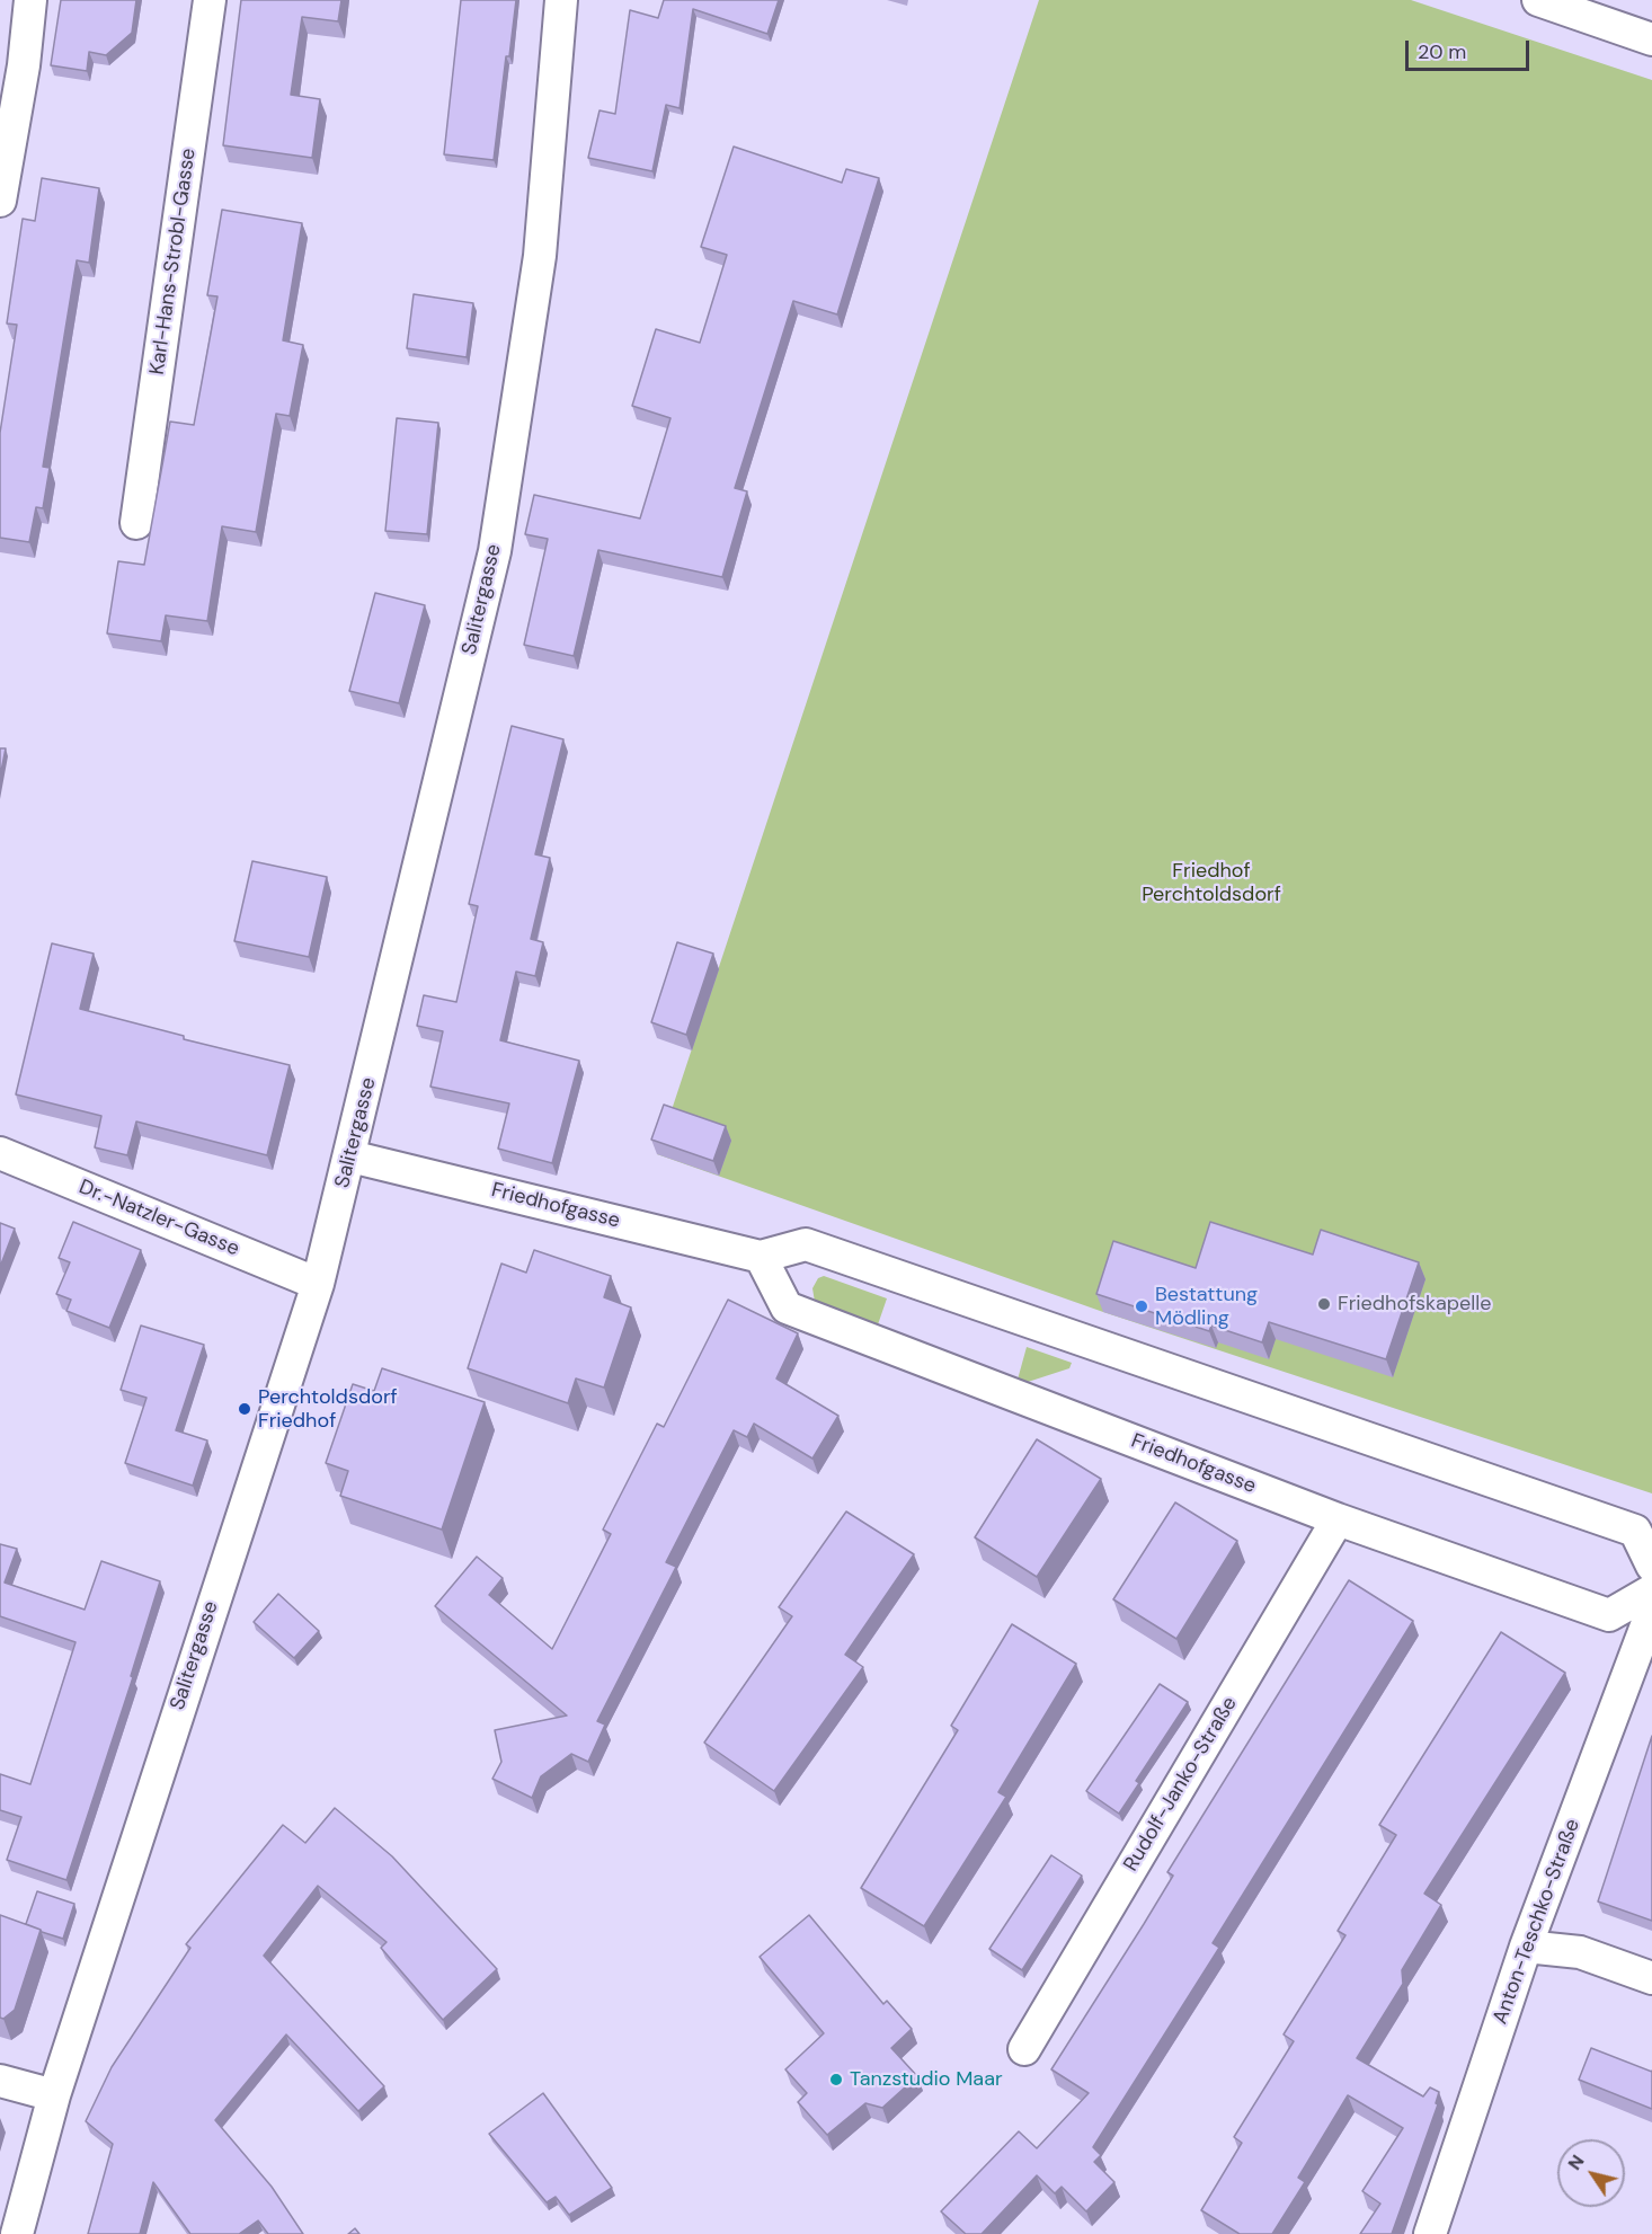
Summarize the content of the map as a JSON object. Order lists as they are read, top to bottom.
{
  "streets": {
    "street": [
      "Karl-Hans-Strobl-Gasse",
      "Salitergasse",
      "Friedhofgasse",
      "Dr.-Natzler-Gasse",
      "Rudolf-Janko-Straße",
      "Anton-Teschko-Straße"
    ]
  },
  "crossings": [
    ["Salitergasse", "Friedhofgasse"],
    ["Salitergasse", "Dr.-Natzler-Gasse"],
    ["Friedhofgasse", "Rudolf-Janko-Straße"]
  ],
  "parks": ["Friedhof Perchtoldsdorf"],
  "places": [
    "Friedhofskapelle",
    "Bestattung Mödling",
    "Perchtoldsdorf Friedhof",
    "Tanzstudio Maar"
  ],
  "scale_bar": "20 m",
  "north": "top left"
}
